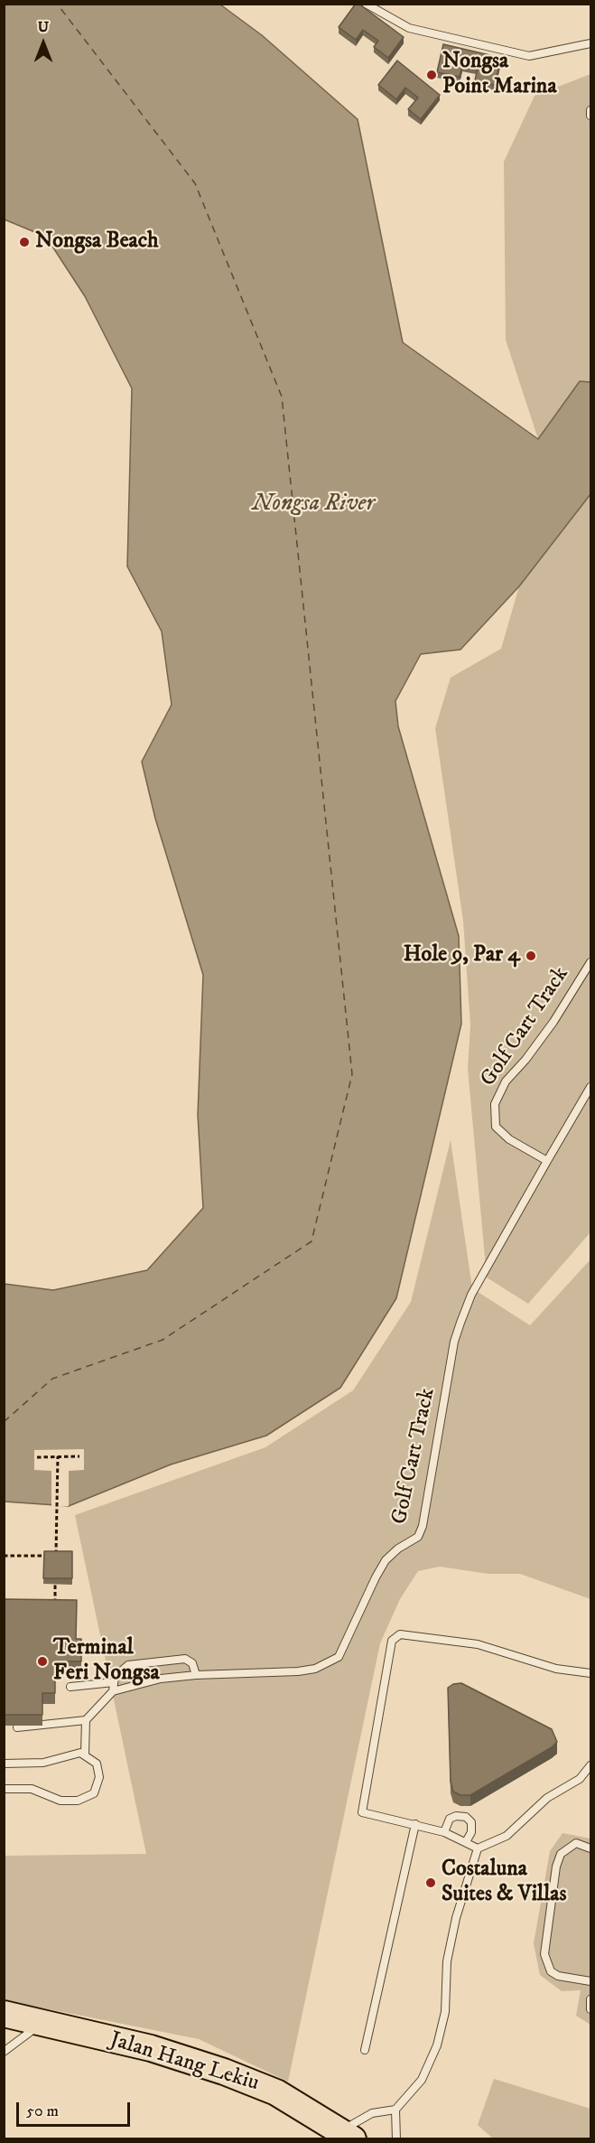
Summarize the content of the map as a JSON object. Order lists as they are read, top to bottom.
{
  "streets": {
    "highway": ["Jalan Hang Lekiu"],
    "lane": ["Golf Cart Track"]
  },
  "water": ["Nongsa River"],
  "places": [
    "Nongsa Point Marina",
    "Nongsa Beach",
    "Hole 9, Par 4",
    "Terminal Feri Nongsa",
    "Costaluna Suites & Villas"
  ],
  "scale_bar": "50 m",
  "north": "top"
}
